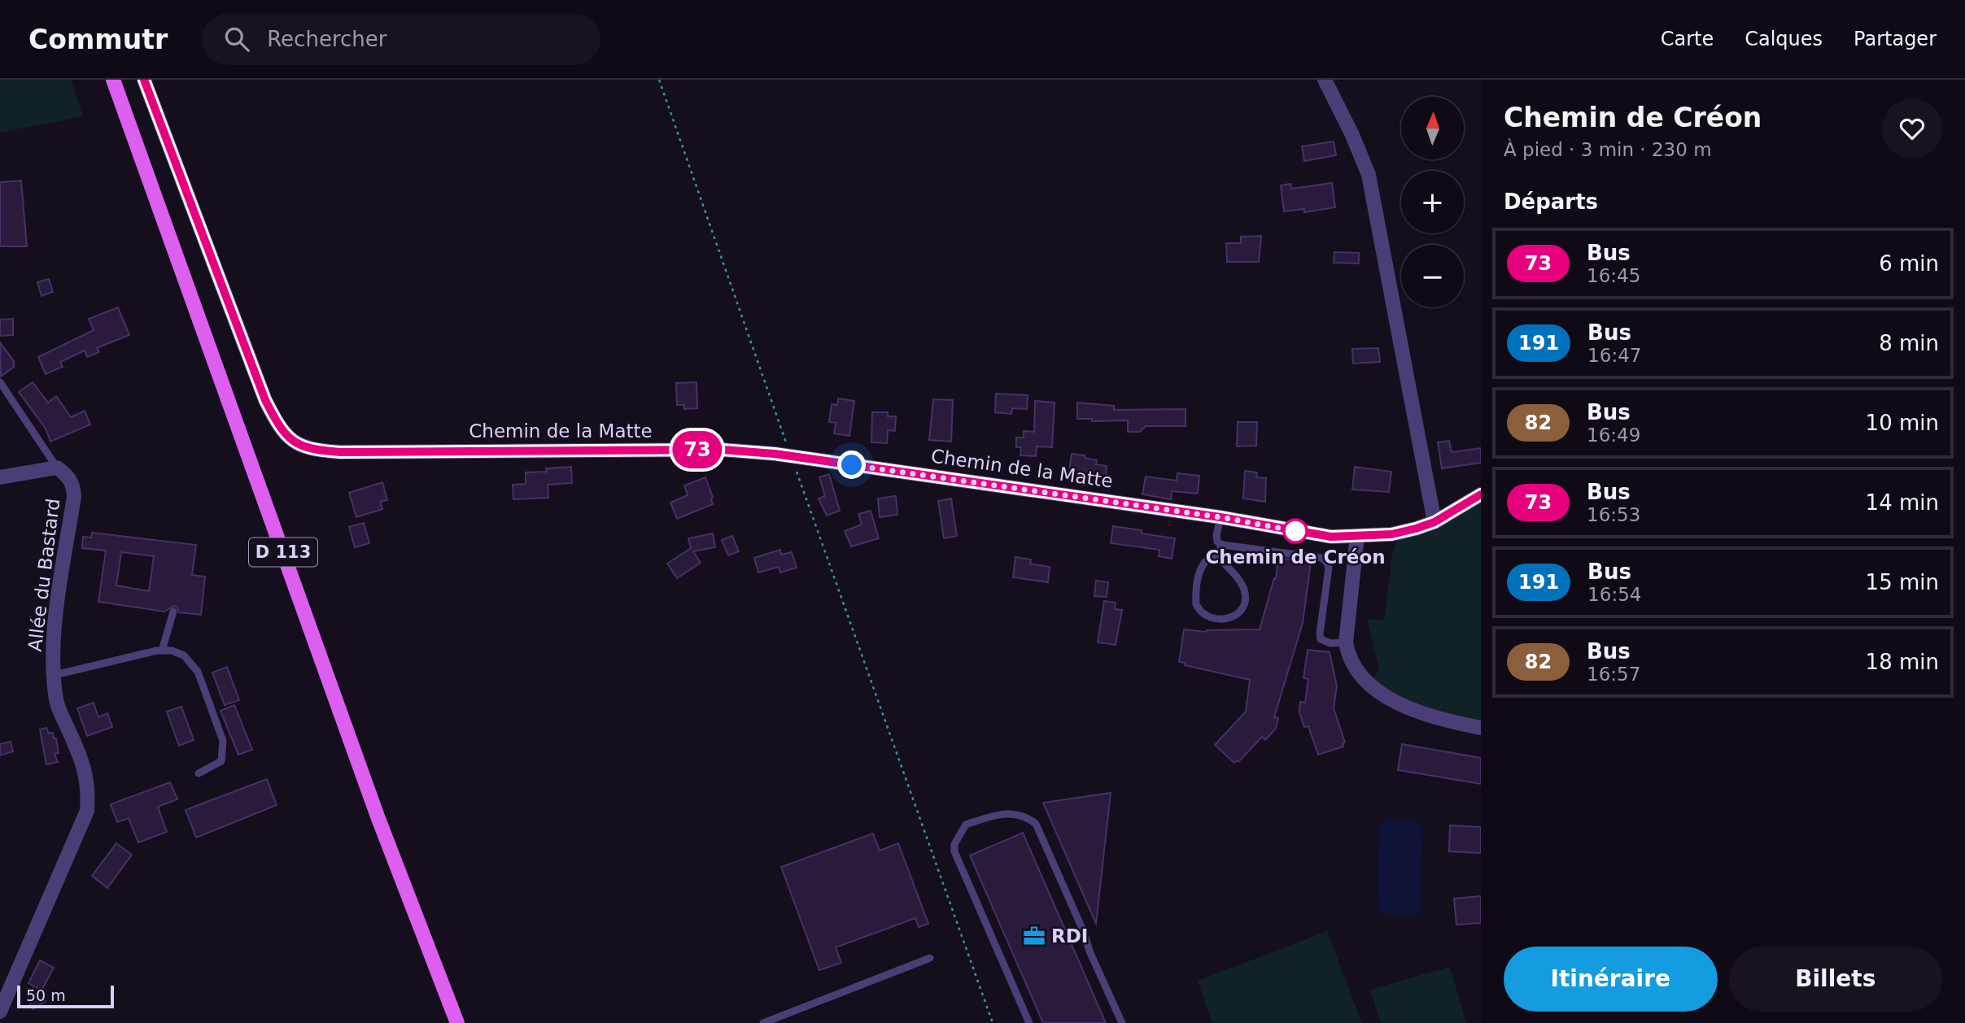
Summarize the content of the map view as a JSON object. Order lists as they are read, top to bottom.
{
  "streets": {
    "main road": ["D 113"],
    "street": ["Chemin de la Matte", "Allée du Bastard"]
  },
  "places": {
    "other": ["Chemin de Créon"],
    "office": ["RDI"]
  },
  "lines": ["bus line 73"],
  "scale_bar": "50 m",
  "north": "top",
  "page": {
    "header": "Commutr",
    "search": "Rechercher",
    "nav": ["Carte", "Calques", "Partager"],
    "on_map": "73",
    "heading": [
      ["Chemin de Créon", "À pied · 3 min · 230 m"],
      "Départs"
    ],
    "map_buttons": ["+", "−"],
    "list": [
      {
        "mark": "73",
        "name": "Bus",
        "note": "16:45",
        "value": "6 min"
      },
      {
        "mark": "191",
        "name": "Bus",
        "note": "16:47",
        "value": "8 min"
      },
      {
        "mark": "82",
        "name": "Bus",
        "note": "16:49",
        "value": "10 min"
      },
      {
        "mark": "73",
        "name": "Bus",
        "note": "16:53",
        "value": "14 min"
      },
      {
        "mark": "191",
        "name": "Bus",
        "note": "16:54",
        "value": "15 min"
      },
      {
        "mark": "82",
        "name": "Bus",
        "note": "16:57",
        "value": "18 min"
      }
    ],
    "buttons": ["Itinéraire", "Billets"],
    "scale": "50 m"
  }
}
